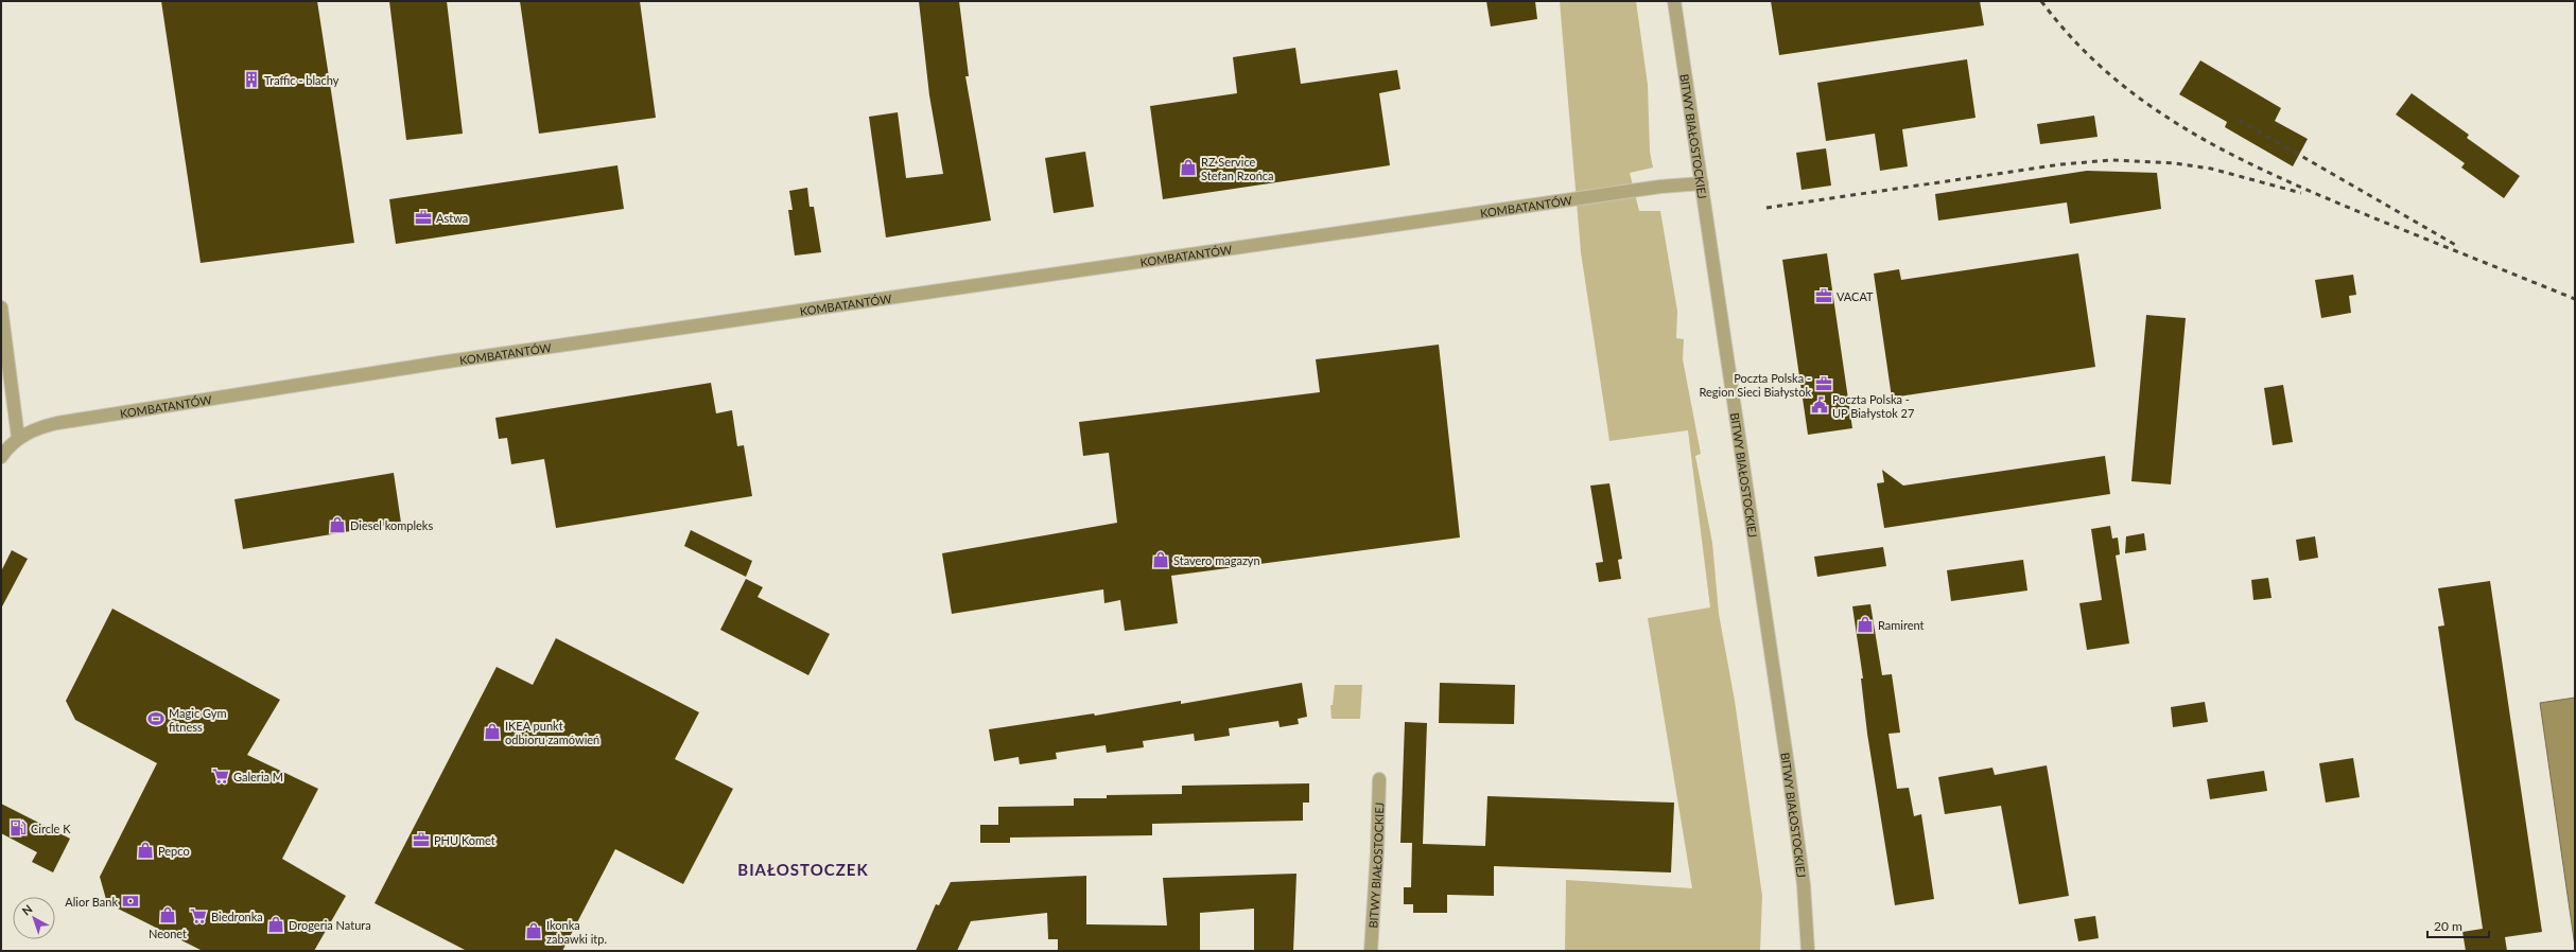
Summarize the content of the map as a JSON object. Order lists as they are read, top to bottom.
{
  "streets": {
    "street": ["BITWY BIAŁOSTOCKIEJ", "KOMBATANTÓW"]
  },
  "crossings": [
    ["BITWY BIAŁOSTOCKIEJ", "KOMBATANTÓW"]
  ],
  "districts": ["BIAŁOSTOCZEK"],
  "places": {
    "building": ["Traffic - blachy"],
    "shop": [
      "RZ Service Stefan Rzońca",
      "Diesel kompleks",
      "Stavero magazyn",
      "Ramirent",
      "IKEA punkt odbioru zamówień",
      "Pepco",
      "Neonet",
      "Drogeria Natura",
      "Ikonka zabawki itp."
    ],
    "office": [
      "Astwa",
      "VACAT",
      "Poczta Polska - Region Sieci Białystok",
      "PHU Komet"
    ],
    "public building": ["Poczta Polska - UP Białystok 27"],
    "sports": ["Magic Gym fitness"],
    "supermarket": ["Galeria M", "Biedronka"],
    "fuel station": ["Circle K"],
    "bank": ["Alior Bank"]
  },
  "scale_bar": "20 m",
  "north": "top left"
}
